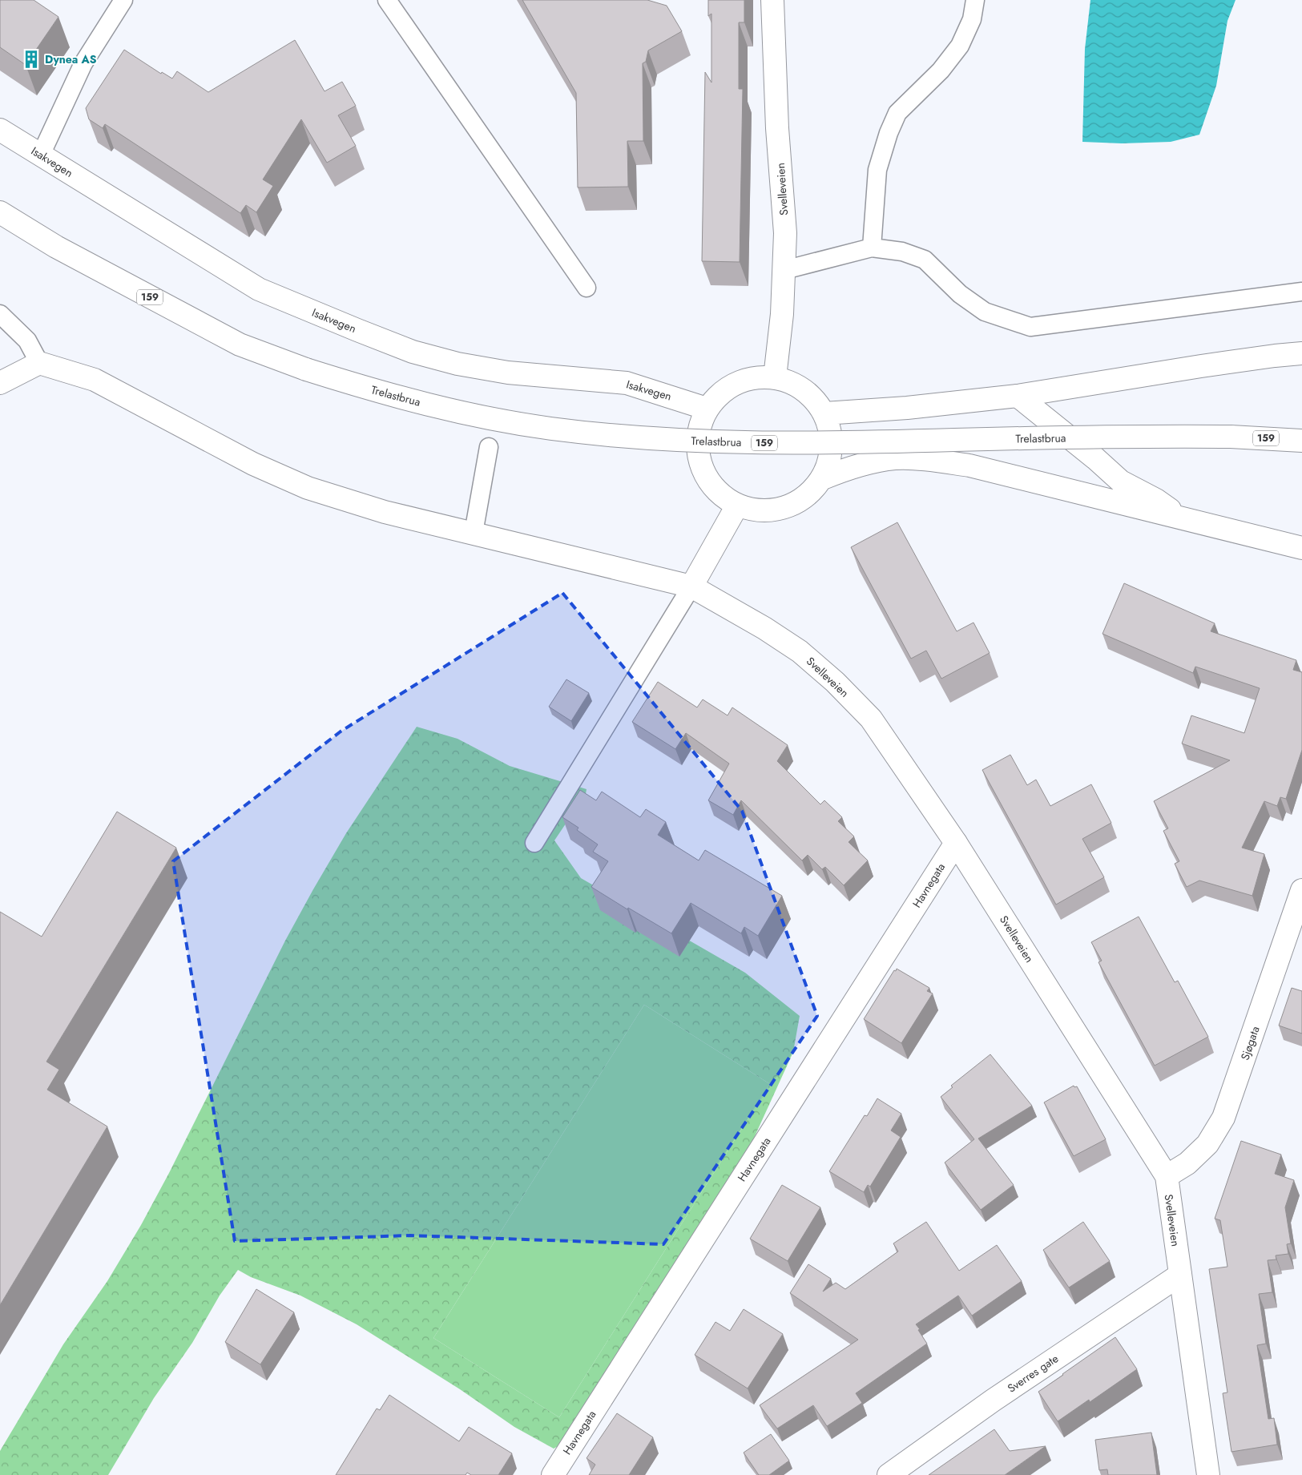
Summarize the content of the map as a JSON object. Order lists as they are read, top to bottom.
{
  "streets": {
    "main road": [
      "Isakvegen",
      "Svelleveien",
      "159",
      "Trelastbrua",
      "Havnegata",
      "Sjøgata",
      "Sverres gate"
    ]
  },
  "crossings": [
    ["Isakvegen", "Svelleveien"],
    ["Svelleveien", "Havnegata"],
    ["Svelleveien", "Sjøgata"],
    ["Svelleveien", "Sverres gate"]
  ],
  "places": {
    "building": ["Dynea AS"]
  }
}
